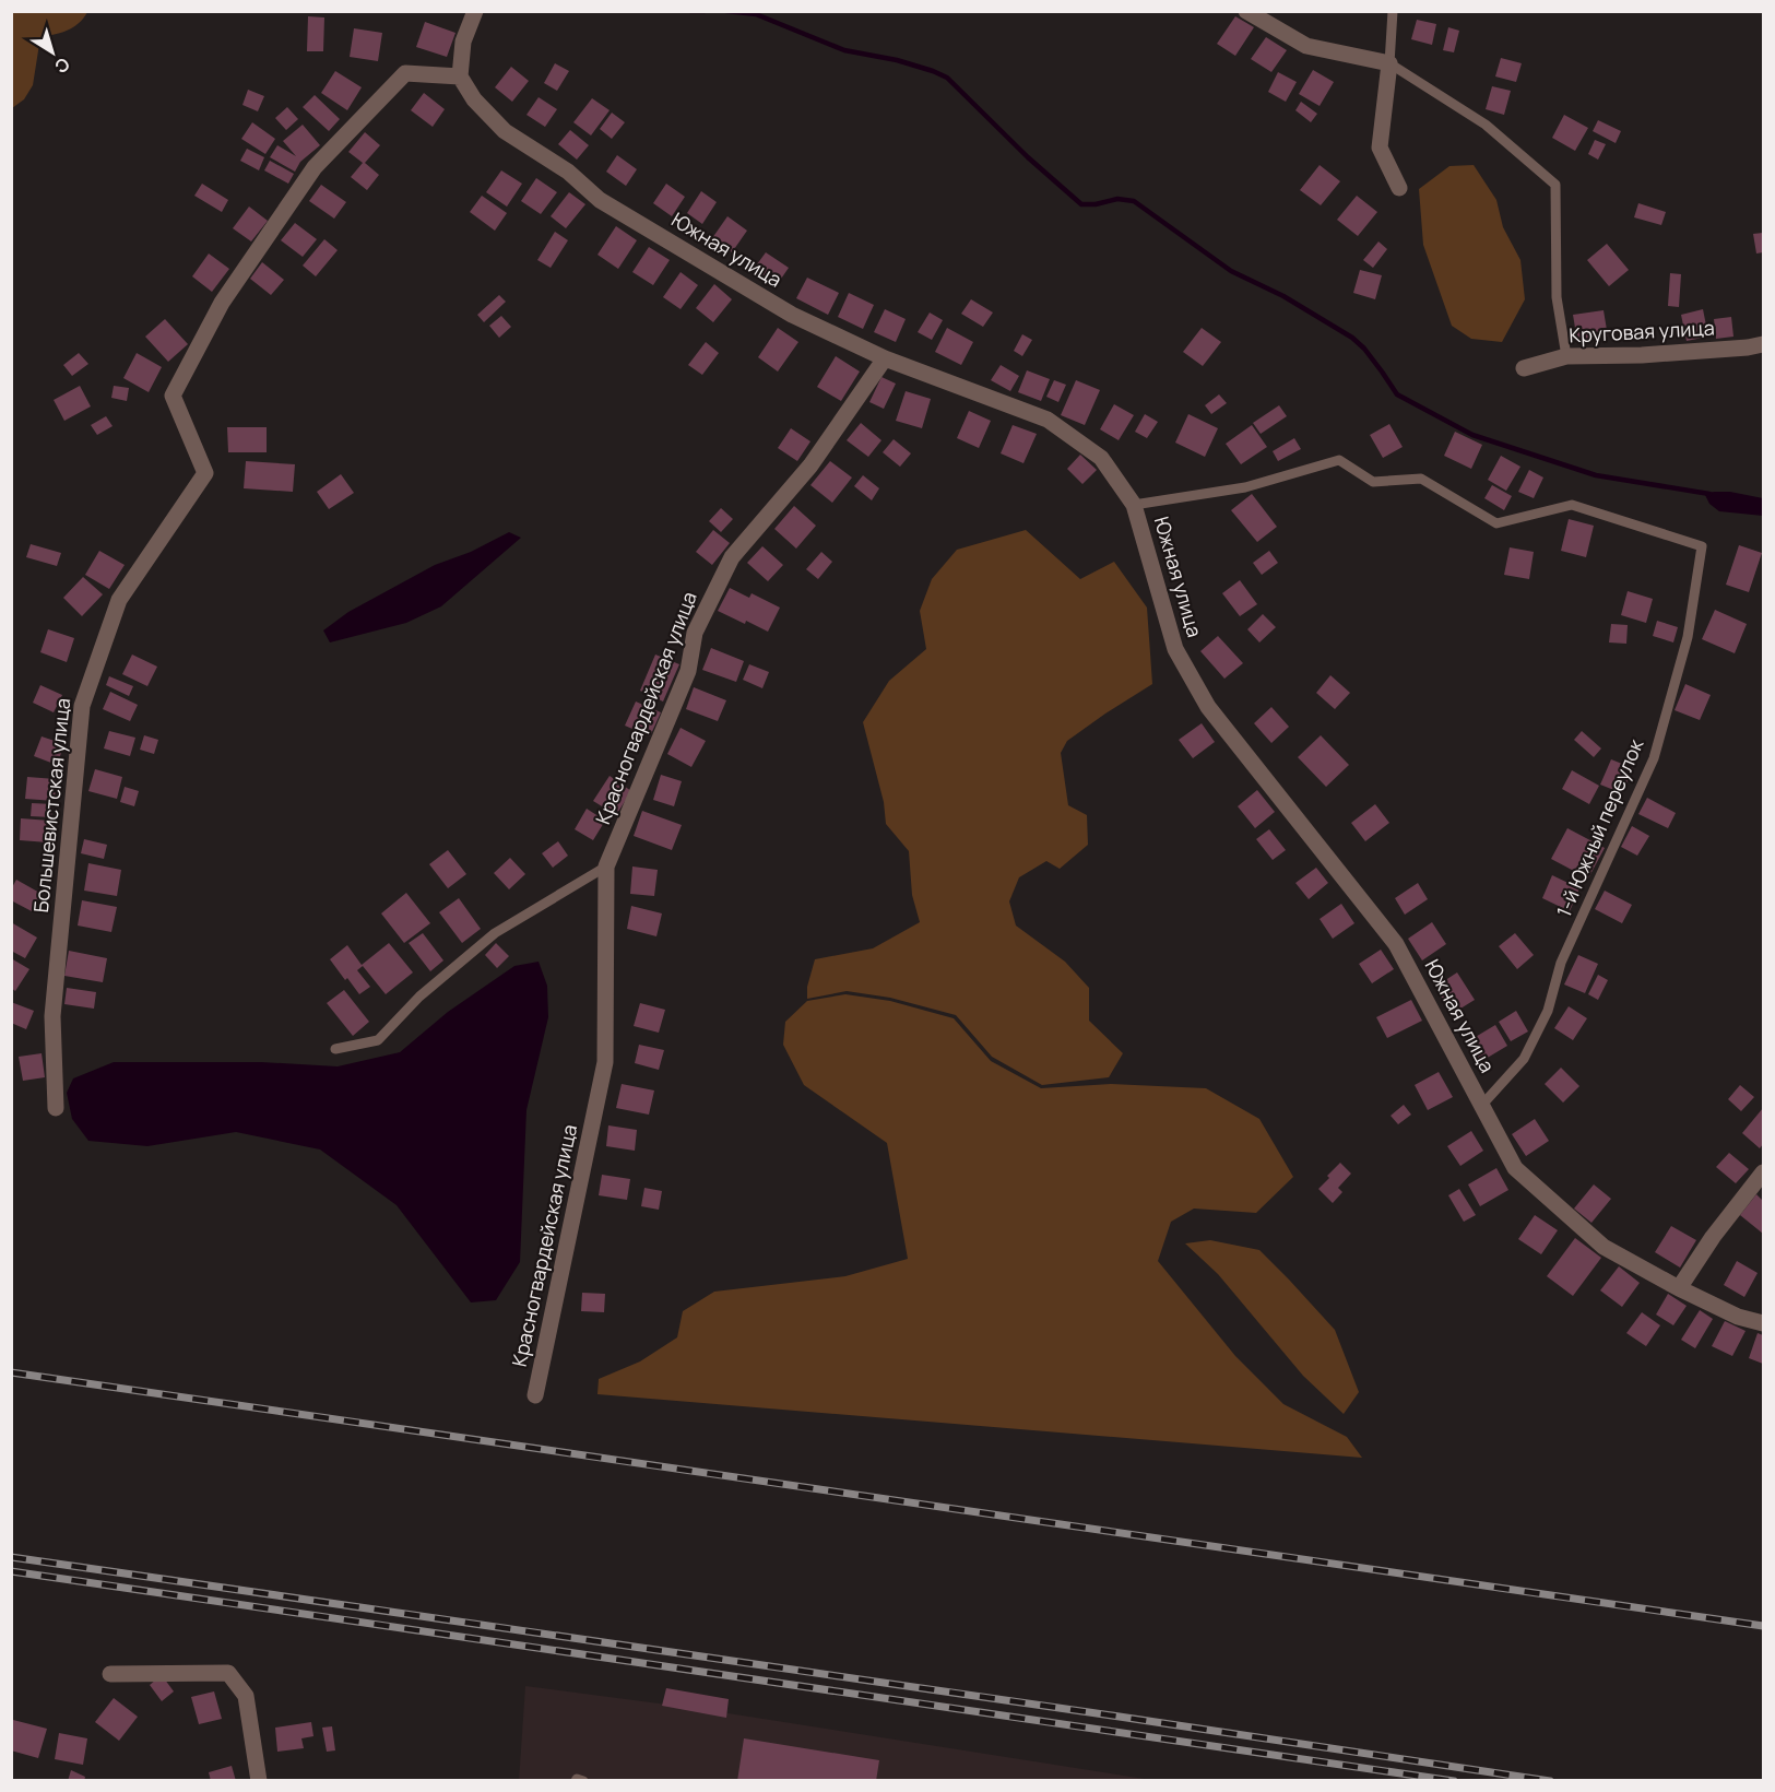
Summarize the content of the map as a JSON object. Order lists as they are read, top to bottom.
{
  "streets": {
    "street": [
      "Южная улица",
      "Круговая улица",
      "Красногвардейская улица",
      "Большевистская улица"
    ],
    "lane": ["1-й Южный переулок"]
  },
  "crossings": [
    ["Южная улица", "Красногвардейская улица"],
    ["Южная улица", "Большевистская улица"],
    ["Южная улица", "1-й Южный переулок"]
  ],
  "north": "bottom right"
}
